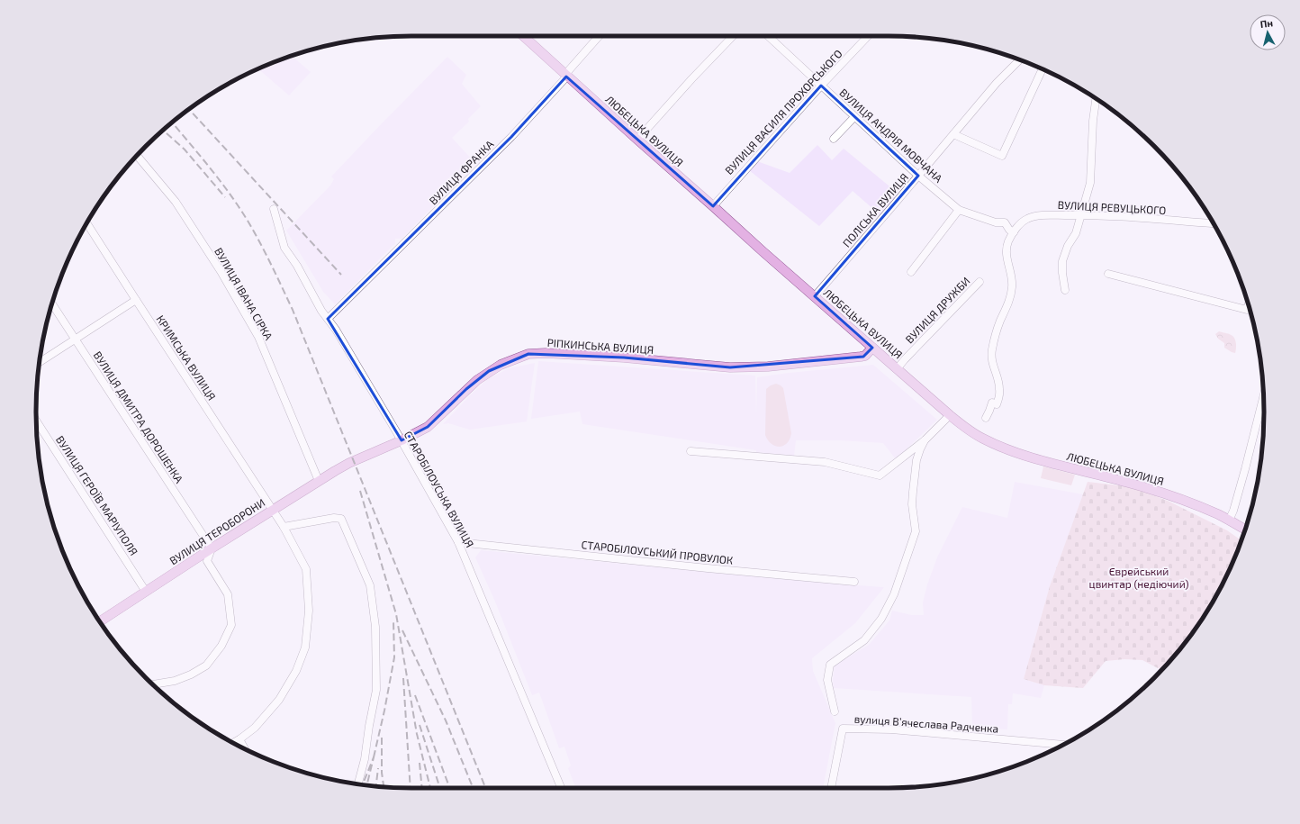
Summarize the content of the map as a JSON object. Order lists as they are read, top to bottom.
{
  "streets": {
    "main road": ["ЛЮБЕЦЬКА ВУЛИЦЯ", "РІПКИНСЬКА ВУЛИЦЯ", "ВУЛИЦЯ ТЕРОБОРОНИ"],
    "street": [
      "ВУЛИЦЯ ВАСИЛЯ ПРОХОРСЬКОГО",
      "ВУЛИЦЯ АНДРІЯ МОВЧАНА",
      "ВУЛИЦЯ ФРАНКА",
      "ВУЛИЦЯ РЕВУЦЬКОГО",
      "ПОЛІСЬКА ВУЛИЦЯ",
      "ВУЛИЦЯ ІВАНА СІРКА",
      "ВУЛИЦЯ ДРУЖБИ",
      "КРИМСЬКА ВУЛИЦЯ",
      "ВУЛИЦЯ ДМИТРА ДОРОШЕНКА",
      "СТАРОБІЛОУСЬКА ВУЛИЦЯ",
      "ВУЛИЦЯ ГЕРОЇВ МАРІУПОЛЯ",
      "СТАРОБІЛОУСЬКИЙ ПРОВУЛОК",
      "вулиця Вʼячеслава Радченка"
    ]
  },
  "crossings": [
    ["ВУЛИЦЯ ВАСИЛЯ ПРОХОРСЬКОГО", "ЛЮБЕЦЬКА ВУЛИЦЯ"],
    ["ВУЛИЦЯ ВАСИЛЯ ПРОХОРСЬКОГО", "ВУЛИЦЯ АНДРІЯ МОВЧАНА"],
    ["ЛЮБЕЦЬКА ВУЛИЦЯ", "ВУЛИЦЯ ФРАНКА"],
    ["ЛЮБЕЦЬКА ВУЛИЦЯ", "ПОЛІСЬКА ВУЛИЦЯ"],
    ["ЛЮБЕЦЬКА ВУЛИЦЯ", "ВУЛИЦЯ ДРУЖБИ"],
    ["ЛЮБЕЦЬКА ВУЛИЦЯ", "РІПКИНСЬКА ВУЛИЦЯ"],
    ["ВУЛИЦЯ АНДРІЯ МОВЧАНА", "ВУЛИЦЯ РЕВУЦЬКОГО"],
    ["ВУЛИЦЯ АНДРІЯ МОВЧАНА", "ПОЛІСЬКА ВУЛИЦЯ"],
    ["ВУЛИЦЯ ФРАНКА", "СТАРОБІЛОУСЬКА ВУЛИЦЯ"],
    ["ВУЛИЦЯ ІВАНА СІРКА", "ВУЛИЦЯ ТЕРОБОРОНИ"],
    ["РІПКИНСЬКА ВУЛИЦЯ", "СТАРОБІЛОУСЬКА ВУЛИЦЯ"],
    ["РІПКИНСЬКА ВУЛИЦЯ", "ВУЛИЦЯ ТЕРОБОРОНИ"],
    ["КРИМСЬКА ВУЛИЦЯ", "ВУЛИЦЯ ТЕРОБОРОНИ"],
    ["ВУЛИЦЯ ДМИТРА ДОРОШЕНКА", "ВУЛИЦЯ ТЕРОБОРОНИ"],
    ["СТАРОБІЛОУСЬКА ВУЛИЦЯ", "СТАРОБІЛОУСЬКИЙ ПРОВУЛОК"],
    ["ВУЛИЦЯ ГЕРОЇВ МАРІУПОЛЯ", "ВУЛИЦЯ ТЕРОБОРОНИ"]
  ],
  "parks": ["Єврейський цвинтар (недіючий)"],
  "north": "top"
}
